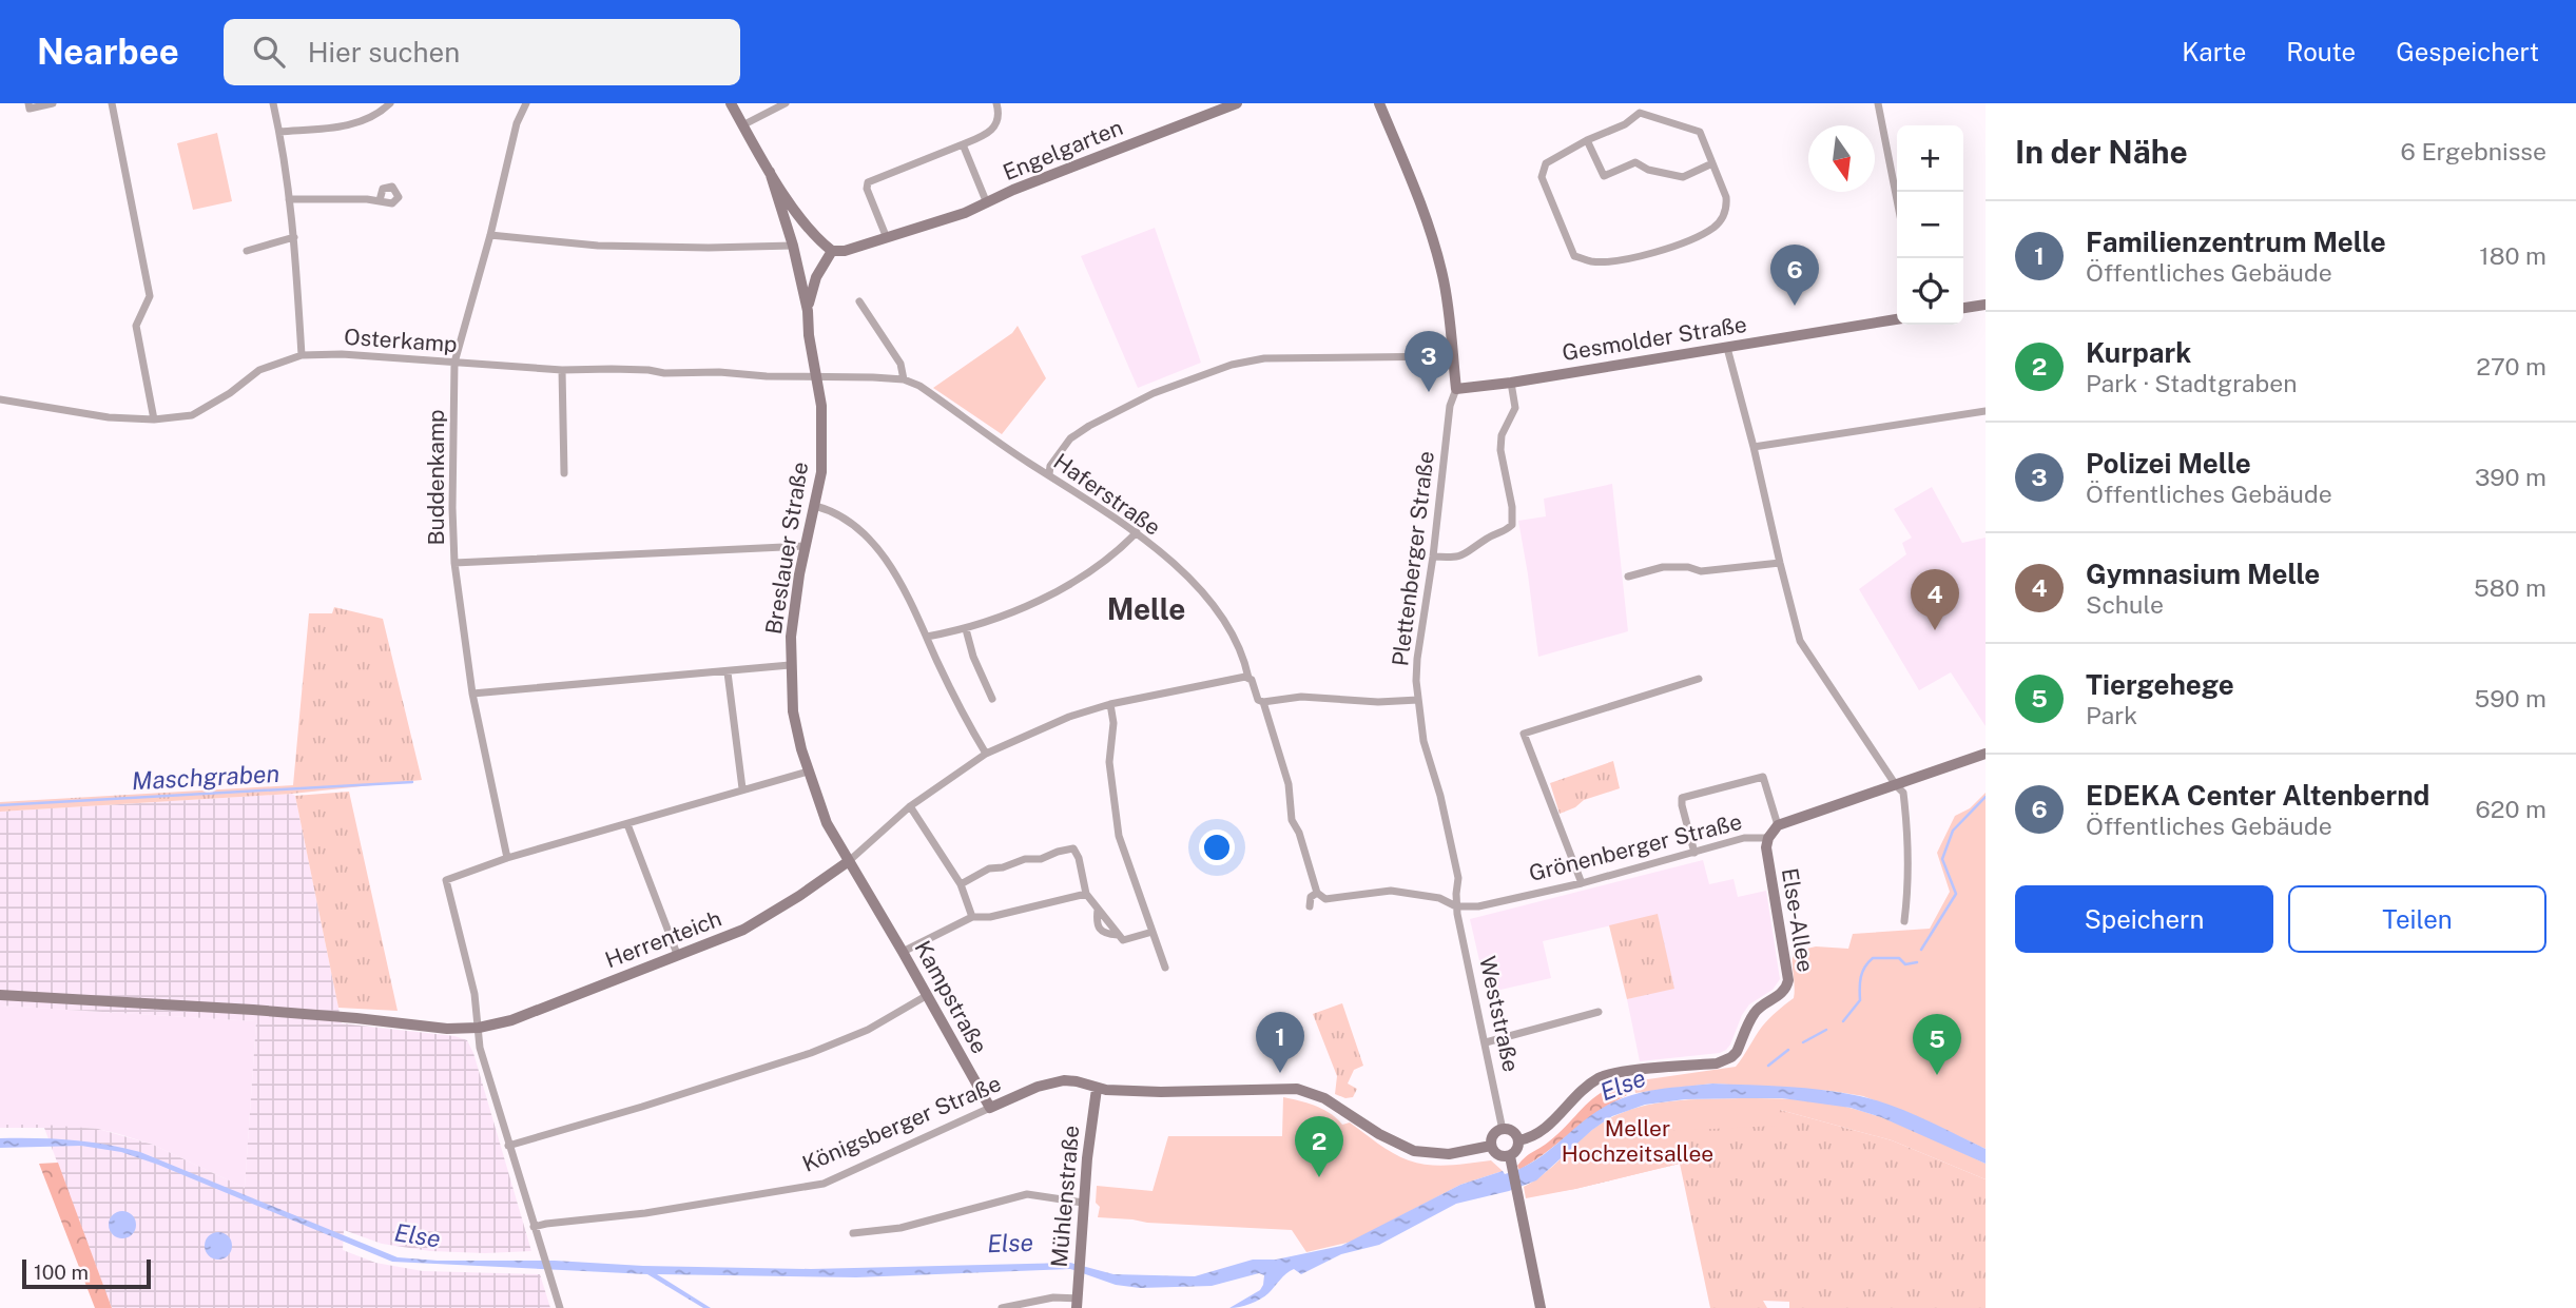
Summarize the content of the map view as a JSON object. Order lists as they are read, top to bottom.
{
  "streets": {
    "street": [
      "Engelgarten",
      "Gesmolder Straße",
      "Osterkamp",
      "Buddenkamp",
      "Haferstraße",
      "Breslauer Straße",
      "Plettenberger Straße",
      "Grönenberger Straße",
      "Else-Allee",
      "Herrenteich",
      "Kampstraße",
      "Weststraße",
      "Königsberger Straße",
      "Mühlenstraße"
    ]
  },
  "crossings": [
    ["Engelgarten", "Breslauer Straße"],
    ["Gesmolder Straße", "Plettenberger Straße"],
    ["Osterkamp", "Buddenkamp"],
    ["Osterkamp", "Haferstraße"],
    ["Osterkamp", "Breslauer Straße"],
    ["Haferstraße", "Breslauer Straße"],
    ["Haferstraße", "Herrenteich"],
    ["Breslauer Straße", "Herrenteich"],
    ["Breslauer Straße", "Kampstraße"],
    ["Plettenberger Straße", "Grönenberger Straße"],
    ["Plettenberger Straße", "Weststraße"],
    ["Grönenberger Straße", "Else-Allee"],
    ["Grönenberger Straße", "Weststraße"],
    ["Else-Allee", "Weststraße"],
    ["Else-Allee", "Königsberger Straße"],
    ["Kampstraße", "Königsberger Straße"],
    ["Weststraße", "Königsberger Straße"],
    ["Königsberger Straße", "Mühlenstraße"]
  ],
  "districts": ["Melle"],
  "water": ["Maschgraben", "Else"],
  "parks": ["Meller Hochzeitsallee"],
  "scale_bar": "100 m",
  "north": "bottom",
  "page": {
    "header": "Nearbee",
    "search": "Hier suchen",
    "nav": ["Karte", "Route", "Gespeichert"],
    "heading": ["In der Nähe", "6 Ergebnisse"],
    "map_buttons": ["+", "−"],
    "list": [
      {
        "mark": "1",
        "name": "Familienzentrum Melle",
        "note": "Öffentliches Gebäude",
        "value": "180 m"
      },
      {
        "mark": "2",
        "name": "Kurpark",
        "note": "Park · Stadtgraben",
        "value": "270 m"
      },
      {
        "mark": "3",
        "name": "Polizei Melle",
        "note": "Öffentliches Gebäude",
        "value": "390 m"
      },
      {
        "mark": "4",
        "name": "Gymnasium Melle",
        "note": "Schule",
        "value": "580 m"
      },
      {
        "mark": "5",
        "name": "Tiergehege",
        "note": "Park",
        "value": "590 m"
      },
      {
        "mark": "6",
        "name": "EDEKA Center Altenbernd",
        "note": "Öffentliches Gebäude",
        "value": "620 m"
      }
    ],
    "pins": [
      "6",
      "3",
      "4",
      "1",
      "5",
      "2"
    ],
    "buttons": ["Speichern", "Teilen"],
    "scale": "100 m"
  }
}
